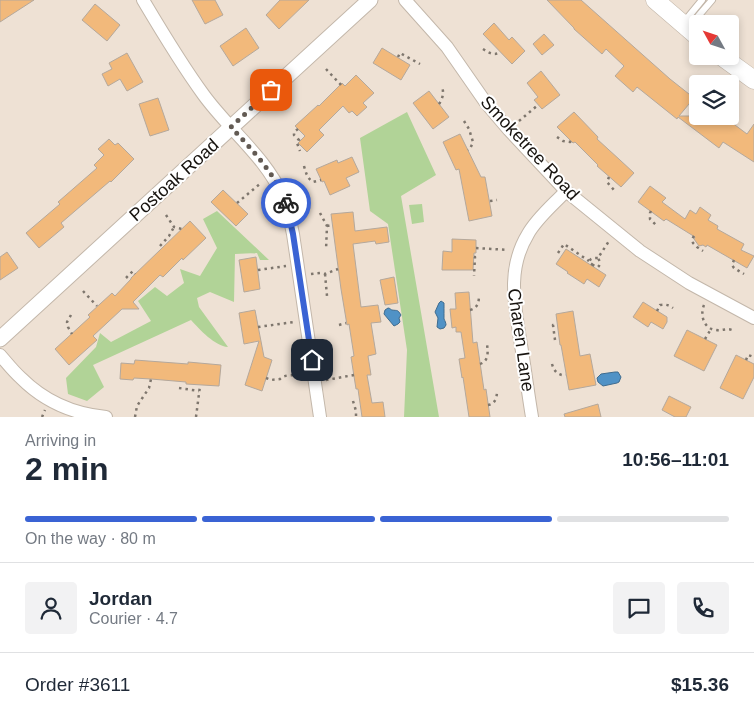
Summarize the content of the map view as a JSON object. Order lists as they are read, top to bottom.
{
  "streets": {
    "street": ["Smoketree Road", "Postoak Road", "Charen Lane"]
  },
  "crossings": [
    ["Smoketree Road", "Charen Lane"]
  ],
  "north": "top left",
  "page": {
    "heading": ["2 min", "Arriving in", "10:56–11:01"],
    "panel": [
      "Jordan",
      "Courier · 4.7",
      "Order #3611",
      "$15.36"
    ],
    "bar": "On the way · 80 m"
  }
}
